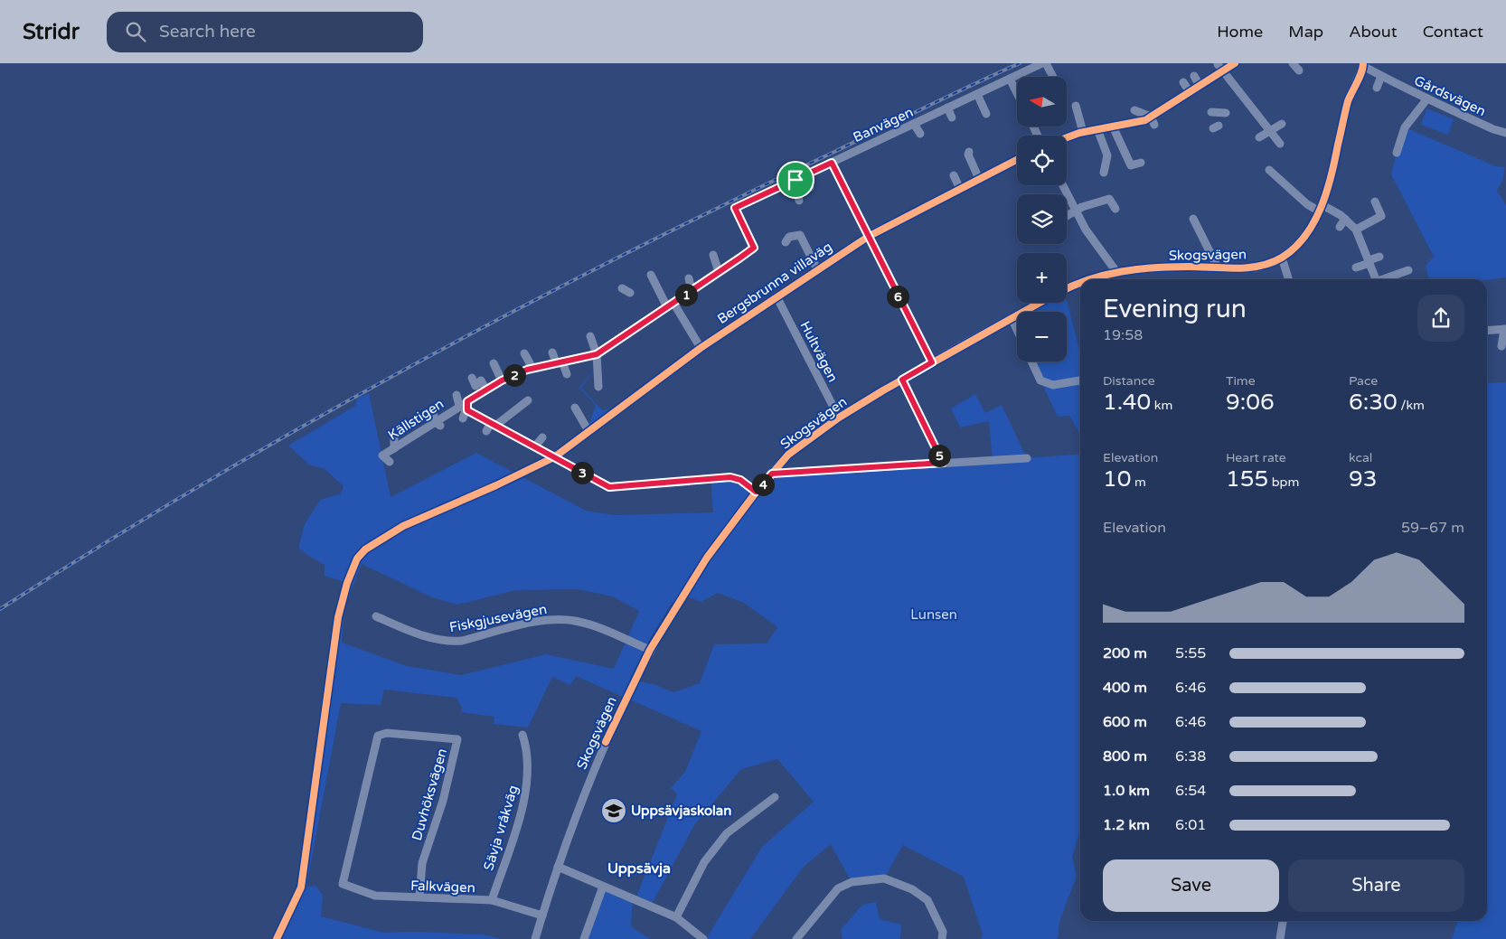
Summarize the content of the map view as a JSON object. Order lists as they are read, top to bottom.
{
  "streets": {
    "street": [
      "Gårdsvägen",
      "Banvägen",
      "Skogsvägen",
      "Bergsbrunna villaväg",
      "Hultvägen",
      "Källstigen",
      "Fiskgjusevägen",
      "Duvhöksvägen",
      "Sävja vråkväg",
      "Falkvägen"
    ]
  },
  "crossings": [
    ["Gårdsvägen", "Skogsvägen"],
    ["Banvägen", "Källstigen"],
    ["Skogsvägen", "Hultvägen"],
    ["Skogsvägen", "Fiskgjusevägen"],
    ["Skogsvägen", "Falkvägen"],
    ["Bergsbrunna villaväg", "Hultvägen"],
    ["Duvhöksvägen", "Falkvägen"],
    ["Sävja vråkväg", "Falkvägen"]
  ],
  "districts": ["Uppsävja"],
  "parks": ["Lunsen"],
  "places": {
    "school or university": ["Uppsävjaskolan"]
  },
  "north": "left",
  "page": {
    "header": "Stridr",
    "search": "Search here",
    "nav": [
      "Home",
      "Map",
      "About",
      "Contact"
    ],
    "map_buttons": ["+", "−"],
    "heading": ["Evening run", "19:58"],
    "pins": [
      "1",
      "6",
      "2",
      "5",
      "3",
      "4"
    ],
    "stats": [
      ["Distance", "1.40 km"],
      ["Time", "9:06"],
      ["Pace", "6:30 /km"],
      ["Elevation", "10 m"],
      ["Heart rate", "155 bpm"],
      ["kcal", "93"]
    ],
    "chart": ["Elevation", "59–67 m"],
    "list": [
      {
        "name": "200 m",
        "note": "5:55"
      },
      {
        "name": "400 m",
        "note": "6:46"
      },
      {
        "name": "600 m",
        "note": "6:46"
      },
      {
        "name": "800 m",
        "note": "6:38"
      },
      {
        "name": "1.0 km",
        "note": "6:54"
      },
      {
        "name": "1.2 km",
        "note": "6:01"
      }
    ],
    "buttons": ["Save", "Share"]
  }
}
